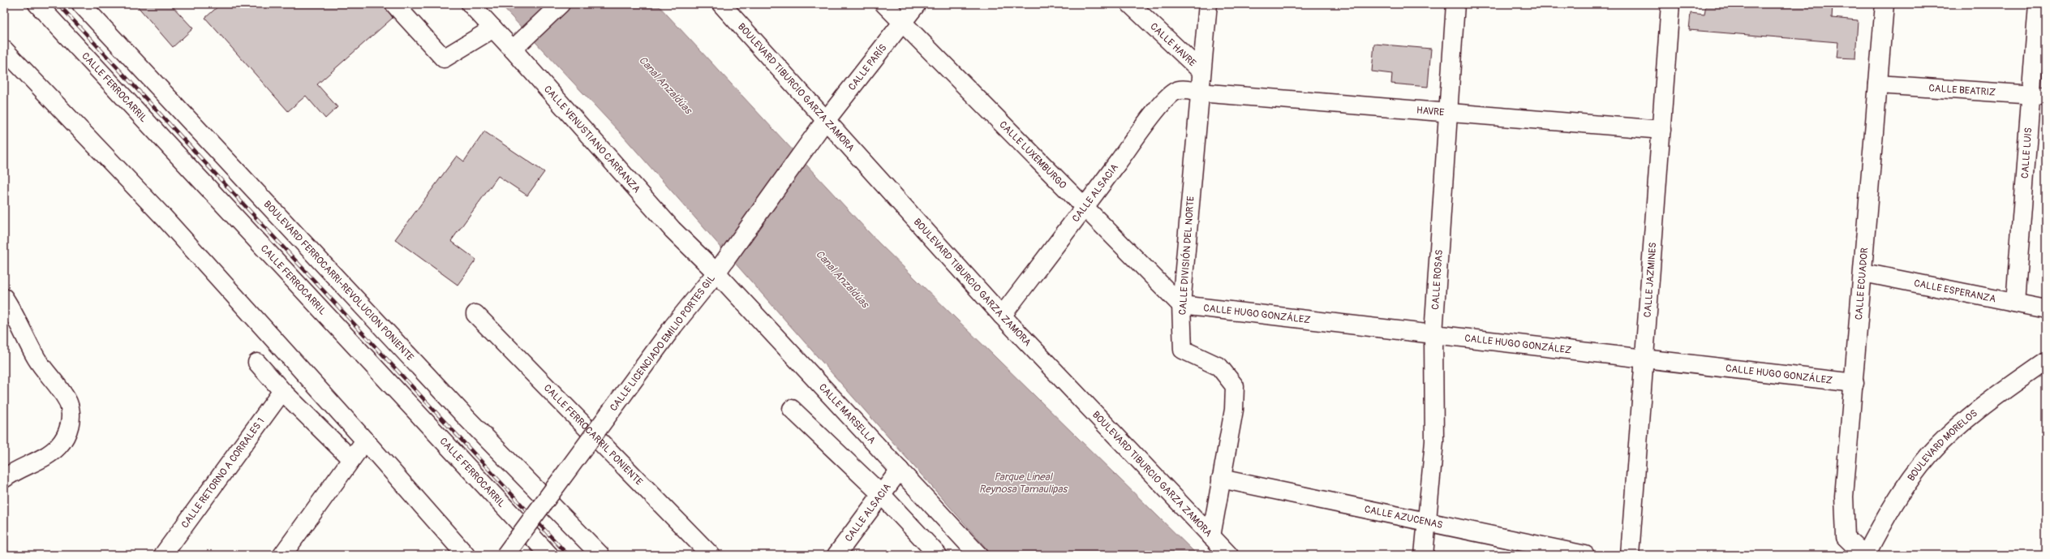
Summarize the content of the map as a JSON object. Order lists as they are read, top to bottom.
{
  "streets": {
    "street": [
      "CALLE HAVRE",
      "CALLE PARÍS",
      "CALLE FERROCARRIL",
      "BOULEVARD TIBURCIO GARZA ZAMORA",
      "CALLE BEATRIZ",
      "HAVRE",
      "CALLE VENUSTIANO CARRANZA",
      "CALLE LUIS",
      "CALLE LUXEMBURGO",
      "CALLE ALSACIA",
      "CALLE DIVISIÓN DEL NORTE",
      "CALLE ROSAS",
      "CALLE JAZMINES",
      "BOULEVARD FERROCARRI-REVOLUCION PONIENTE",
      "CALLE ECUADOR",
      "CALLE ESPERANZA",
      "CALLE HUGO GONZÁLEZ",
      "CALLE LICENCIADO EMILIO PORTES GIL",
      "CALLE MARSELLA",
      "CALLE FERROCARRIL PONIENTE",
      "BOULEVARD MORELOS",
      "CALLE RETORNO A CORRALES 1",
      "CALLE AZUCENAS"
    ]
  },
  "crossings": [
    ["CALLE HAVRE", "CALLE DIVISIÓN DEL NORTE"],
    ["CALLE PARÍS", "BOULEVARD TIBURCIO GARZA ZAMORA"],
    ["CALLE PARÍS", "CALLE LUXEMBURGO"],
    ["CALLE PARÍS", "CALLE LICENCIADO EMILIO PORTES GIL"],
    ["BOULEVARD TIBURCIO GARZA ZAMORA", "CALLE ALSACIA"],
    ["BOULEVARD TIBURCIO GARZA ZAMORA", "CALLE DIVISIÓN DEL NORTE"],
    ["BOULEVARD TIBURCIO GARZA ZAMORA", "CALLE LICENCIADO EMILIO PORTES GIL"],
    ["CALLE BEATRIZ", "CALLE LUIS"],
    ["CALLE BEATRIZ", "CALLE ECUADOR"],
    ["HAVRE", "CALLE ALSACIA"],
    ["HAVRE", "CALLE DIVISIÓN DEL NORTE"],
    ["HAVRE", "CALLE ROSAS"],
    ["HAVRE", "CALLE JAZMINES"],
    ["CALLE VENUSTIANO CARRANZA", "CALLE LICENCIADO EMILIO PORTES GIL"],
    ["CALLE VENUSTIANO CARRANZA", "CALLE MARSELLA"],
    ["CALLE LUIS", "CALLE ESPERANZA"],
    ["CALLE LUXEMBURGO", "CALLE ALSACIA"],
    ["CALLE LUXEMBURGO", "CALLE DIVISIÓN DEL NORTE"],
    ["CALLE LUXEMBURGO", "CALLE HUGO GONZÁLEZ"],
    ["CALLE ALSACIA", "CALLE DIVISIÓN DEL NORTE"],
    ["CALLE ALSACIA", "CALLE MARSELLA"],
    ["CALLE DIVISIÓN DEL NORTE", "CALLE HUGO GONZÁLEZ"],
    ["CALLE DIVISIÓN DEL NORTE", "CALLE AZUCENAS"],
    ["CALLE ROSAS", "CALLE HUGO GONZÁLEZ"],
    ["CALLE ROSAS", "CALLE AZUCENAS"],
    ["CALLE JAZMINES", "CALLE HUGO GONZÁLEZ"],
    ["CALLE ECUADOR", "CALLE ESPERANZA"],
    ["CALLE ECUADOR", "CALLE HUGO GONZÁLEZ"],
    ["CALLE ECUADOR", "BOULEVARD MORELOS"],
    ["CALLE LICENCIADO EMILIO PORTES GIL", "CALLE MARSELLA"]
  ],
  "water": ["Canal Anzaldúas", "Parque Lineal Reynosa Tamaulipas"]
}
